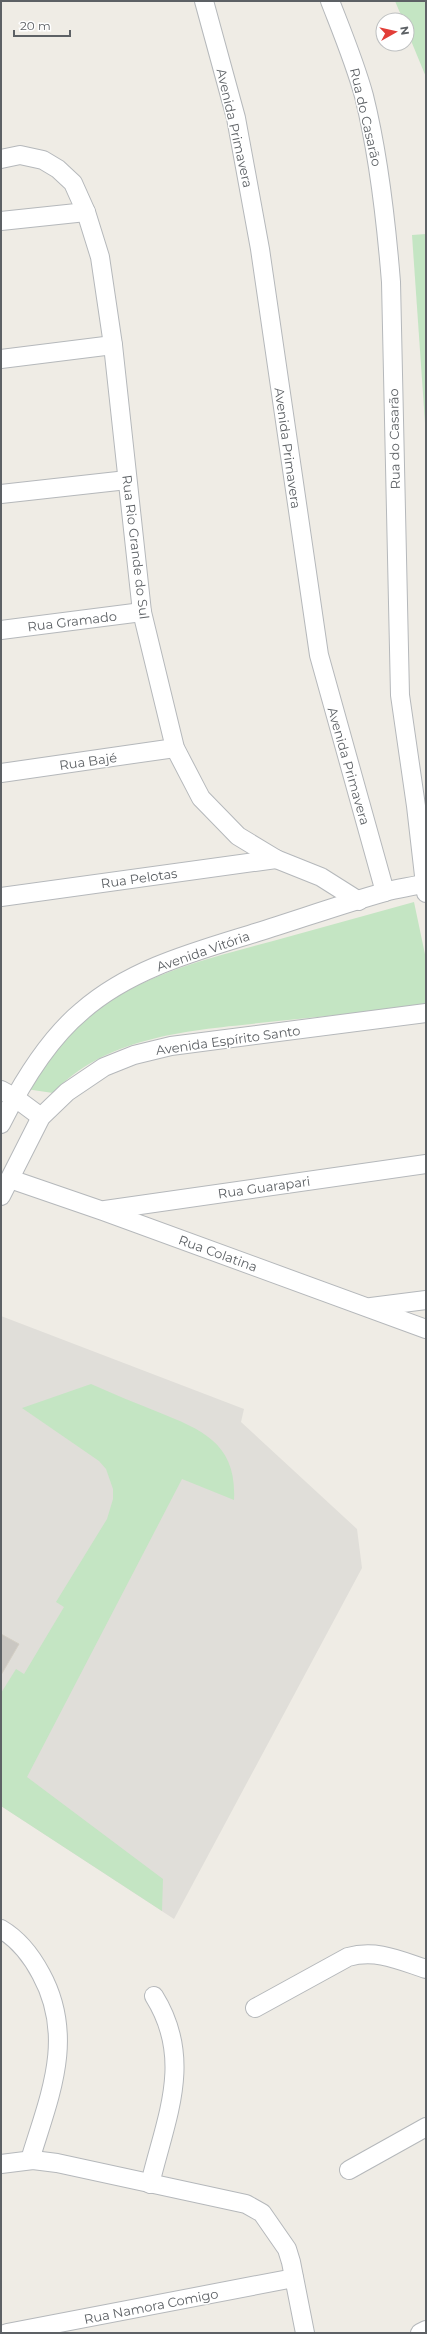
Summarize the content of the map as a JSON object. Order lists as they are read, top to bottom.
{
  "streets": {
    "street": [
      "Rua do Casarão",
      "Avenida Primavera",
      "Rua Rio Grande do Sul",
      "Rua Gramado",
      "Rua Bajé",
      "Rua Pelotas",
      "Avenida Vitória",
      "Avenida Espírito Santo",
      "Rua Guarapari",
      "Rua Colatina",
      "Rua Namora Comigo"
    ]
  },
  "crossings": [
    ["Rua do Casarão", "Avenida Vitória"],
    ["Avenida Primavera", "Avenida Vitória"],
    ["Rua Rio Grande do Sul", "Rua Gramado"],
    ["Rua Rio Grande do Sul", "Rua Bajé"],
    ["Rua Rio Grande do Sul", "Rua Pelotas"],
    ["Rua Rio Grande do Sul", "Avenida Vitória"],
    ["Avenida Espírito Santo", "Rua Colatina"],
    ["Rua Guarapari", "Rua Colatina"]
  ],
  "scale_bar": "20 m",
  "north": "right"
}
